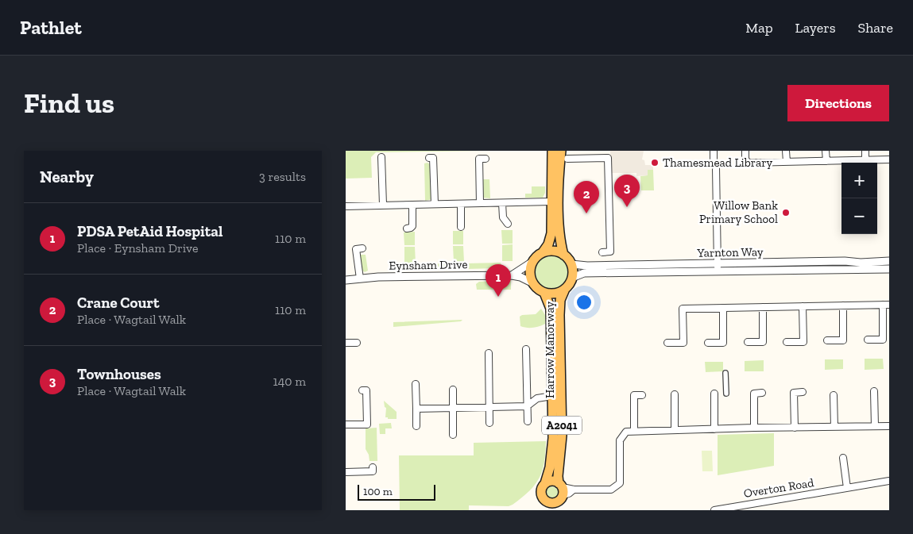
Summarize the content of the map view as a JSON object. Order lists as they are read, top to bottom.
{
  "streets": {
    "main road": ["Harrow Manorway", "A2041"],
    "street": ["Yarnton Way", "Eynsham Drive", "Overton Road"]
  },
  "crossings": [
    ["Yarnton Way", "Eynsham Drive"],
    ["Yarnton Way", "Harrow Manorway"],
    ["Yarnton Way", "A2041"],
    ["Eynsham Drive", "Harrow Manorway"],
    ["Eynsham Drive", "A2041"],
    ["Harrow Manorway", "A2041"]
  ],
  "places": ["Thamesmead Library", "Willow Bank Primary School"],
  "scale_bar": "100 m",
  "page": {
    "header": "Pathlet",
    "nav": ["Map", "Layers", "Share"],
    "buttons": "Directions",
    "title": "Find us",
    "heading": ["Nearby", "3 results"],
    "map_buttons": ["+", "−"],
    "pins": ["3", "2", "1"],
    "list": [
      {
        "mark": "1",
        "name": "PDSA PetAid Hospital",
        "note": "Place · Eynsham Drive",
        "value": "110 m"
      },
      {
        "mark": "2",
        "name": "Crane Court",
        "note": "Place · Wagtail Walk",
        "value": "110 m"
      },
      {
        "mark": "3",
        "name": "Townhouses",
        "note": "Place · Wagtail Walk",
        "value": "140 m"
      }
    ],
    "scale": "100 m"
  }
}
